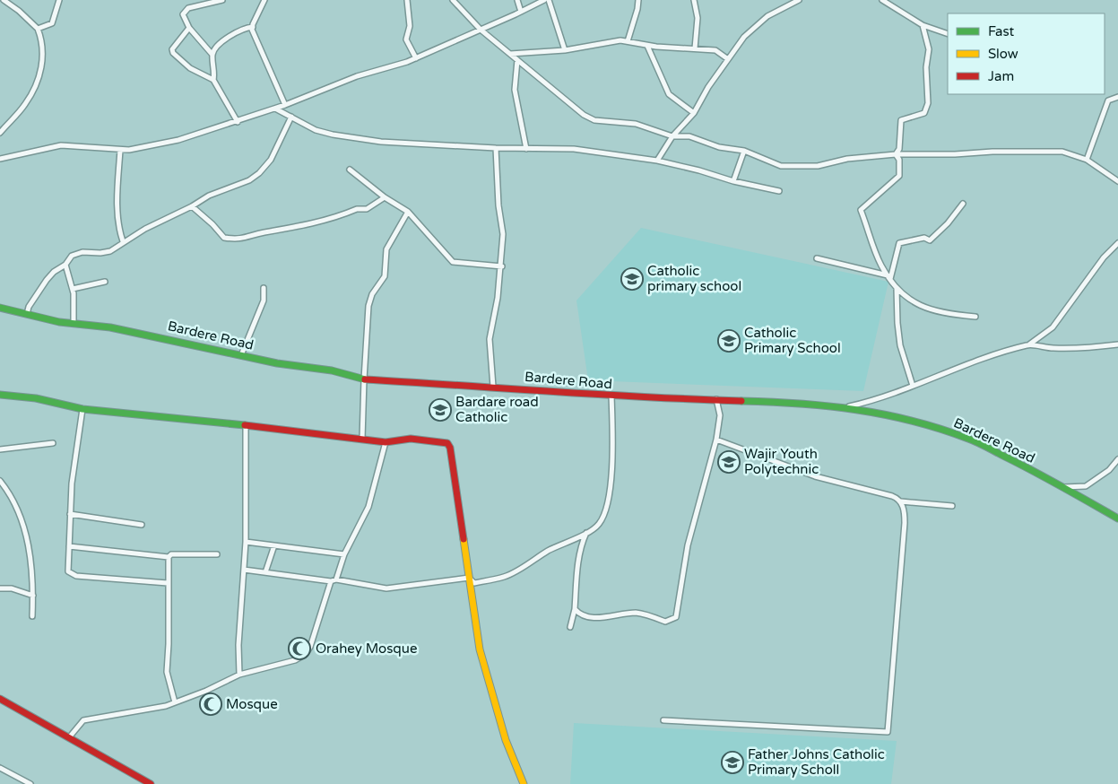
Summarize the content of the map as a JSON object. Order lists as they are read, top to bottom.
{
  "streets": {
    "street": ["Bardere Road"]
  },
  "places": {
    "school or university": [
      "Catholic primary school",
      "Catholic Primary School",
      "Bardare road Catholic",
      "Wajir Youth Polytechnic",
      "Father Johns Catholic Primary Scholl"
    ],
    "mosque": ["Orahey Mosque", "Mosque"]
  },
  "legend": ["Fast", "Slow", "Jam"]
}
